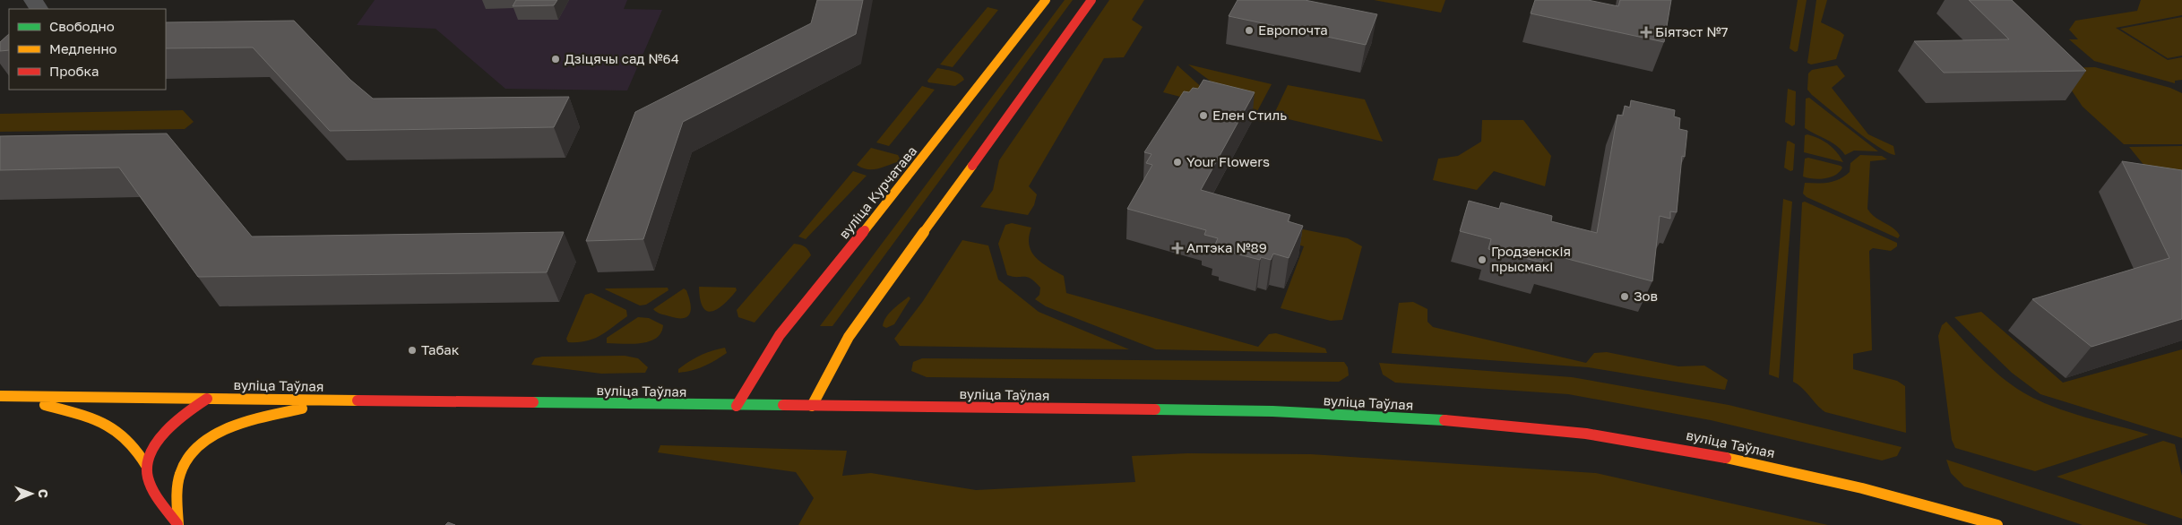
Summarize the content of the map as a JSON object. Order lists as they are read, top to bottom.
{
  "streets": {
    "main road": ["вуліца Курчатава", "вуліца Таўлая"]
  },
  "crossings": [
    ["вуліца Курчатава", "вуліца Таўлая"]
  ],
  "places": {
    "other": [
      "Европочта",
      "Дзіцячы сад №64",
      "Елен Стиль",
      "Your Flowers",
      "Гродзенскія прысмакі",
      "Зов",
      "Табак"
    ],
    "health": ["Біятэст №7", "Аптэка №89"]
  },
  "legend": ["Свободно", "Медленно", "Пробка"],
  "north": "right"
}
